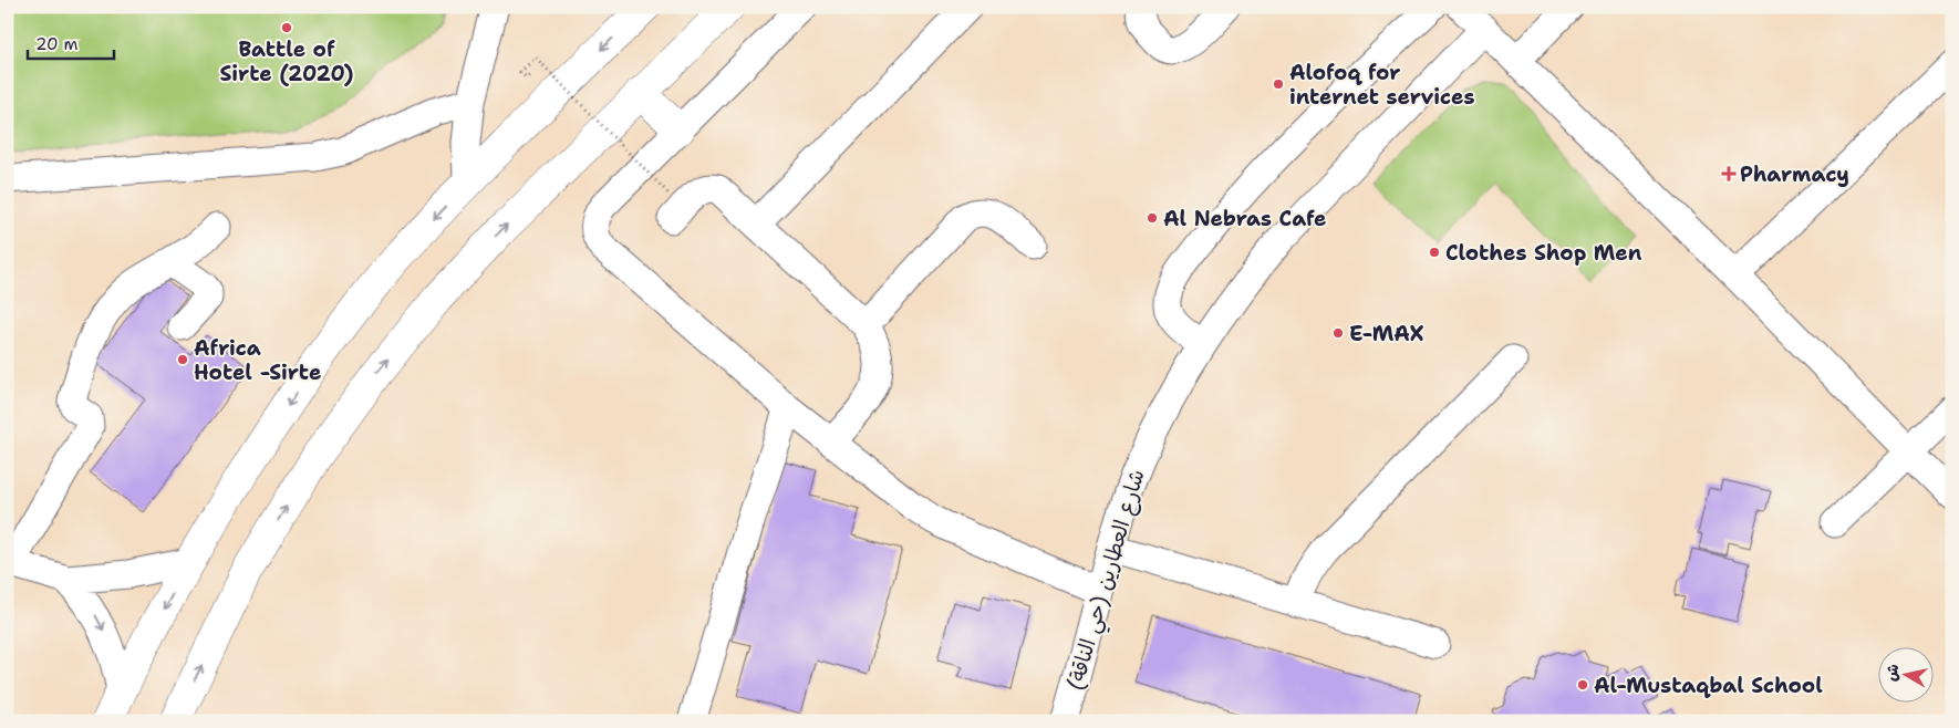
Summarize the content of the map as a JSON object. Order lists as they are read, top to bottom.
{
  "streets": {
    "street": ["شارع العطارين (حي الناقة)"]
  },
  "places": {
    "other": [
      "Battle of Sirte (2020)",
      "Alofoq for internet services",
      "Al Nebras Cafe",
      "Clothes Shop Men",
      "E-MAX",
      "Africa Hotel -Sirte",
      "Al-Mustaqbal School"
    ],
    "health": ["Pharmacy"]
  },
  "scale_bar": "20 m",
  "north": "left"
}
